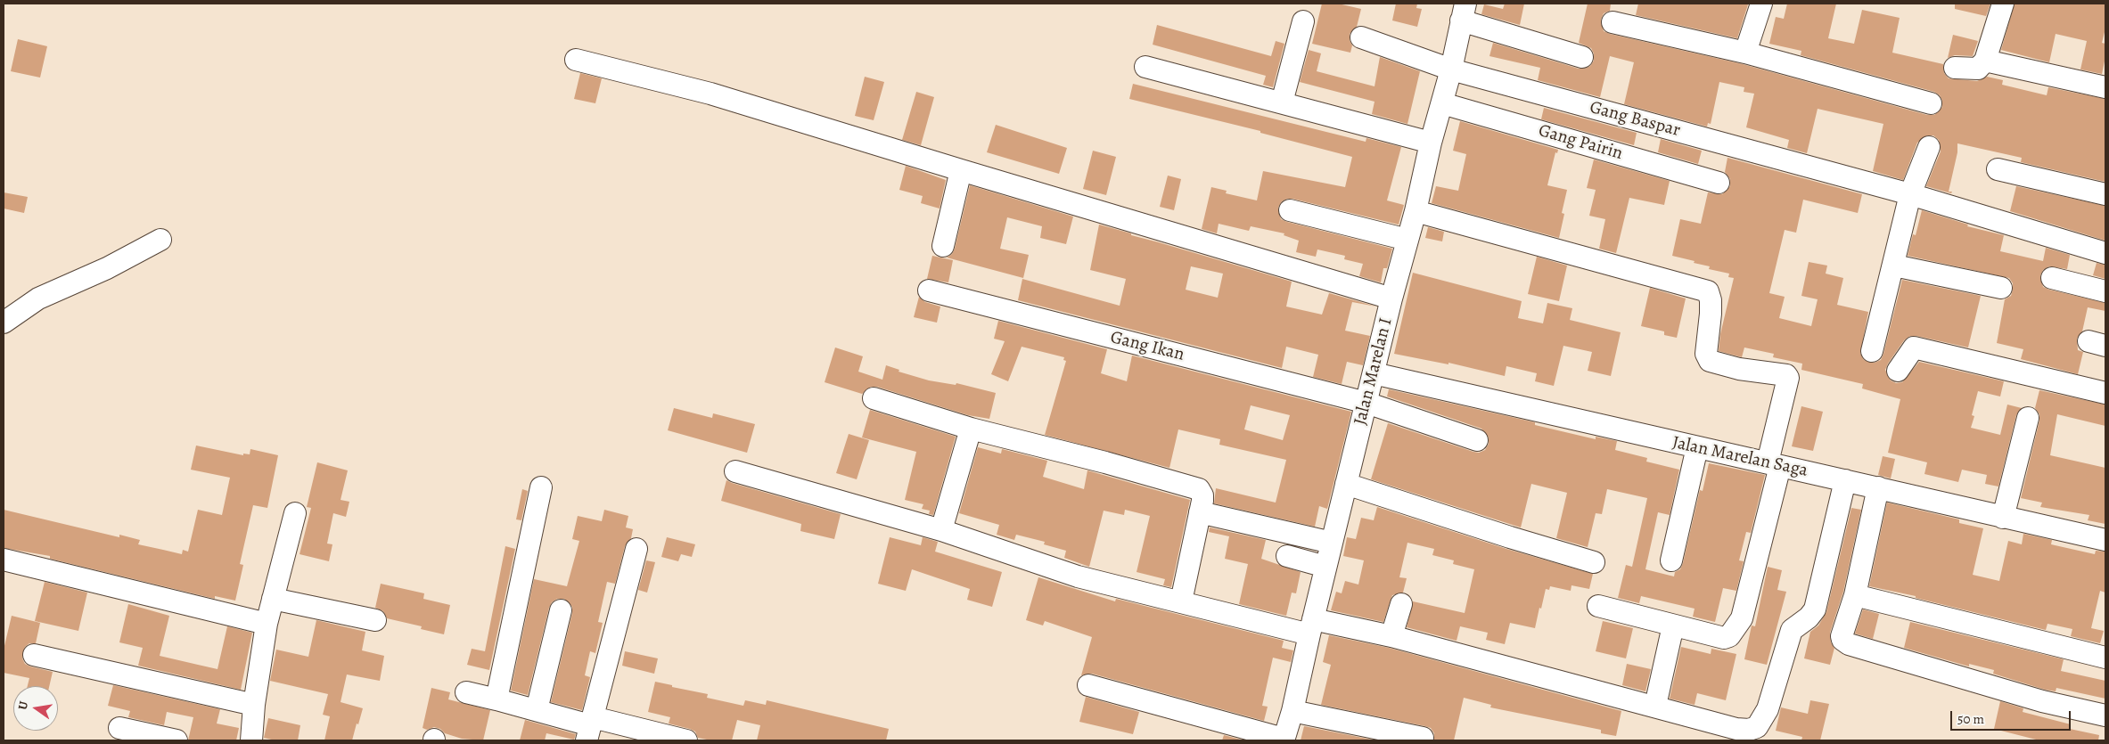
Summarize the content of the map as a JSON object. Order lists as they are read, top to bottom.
{
  "streets": {
    "street": [
      "Gang Baspar",
      "Gang Pairin",
      "Gang Ikan",
      "Jalan Marelan I",
      "Jalan Marelan Saga"
    ]
  },
  "crossings": [
    ["Gang Baspar", "Jalan Marelan I"],
    ["Gang Pairin", "Jalan Marelan I"],
    ["Gang Ikan", "Jalan Marelan I"],
    ["Jalan Marelan I", "Jalan Marelan Saga"]
  ],
  "scale_bar": "50 m",
  "north": "left"
}
